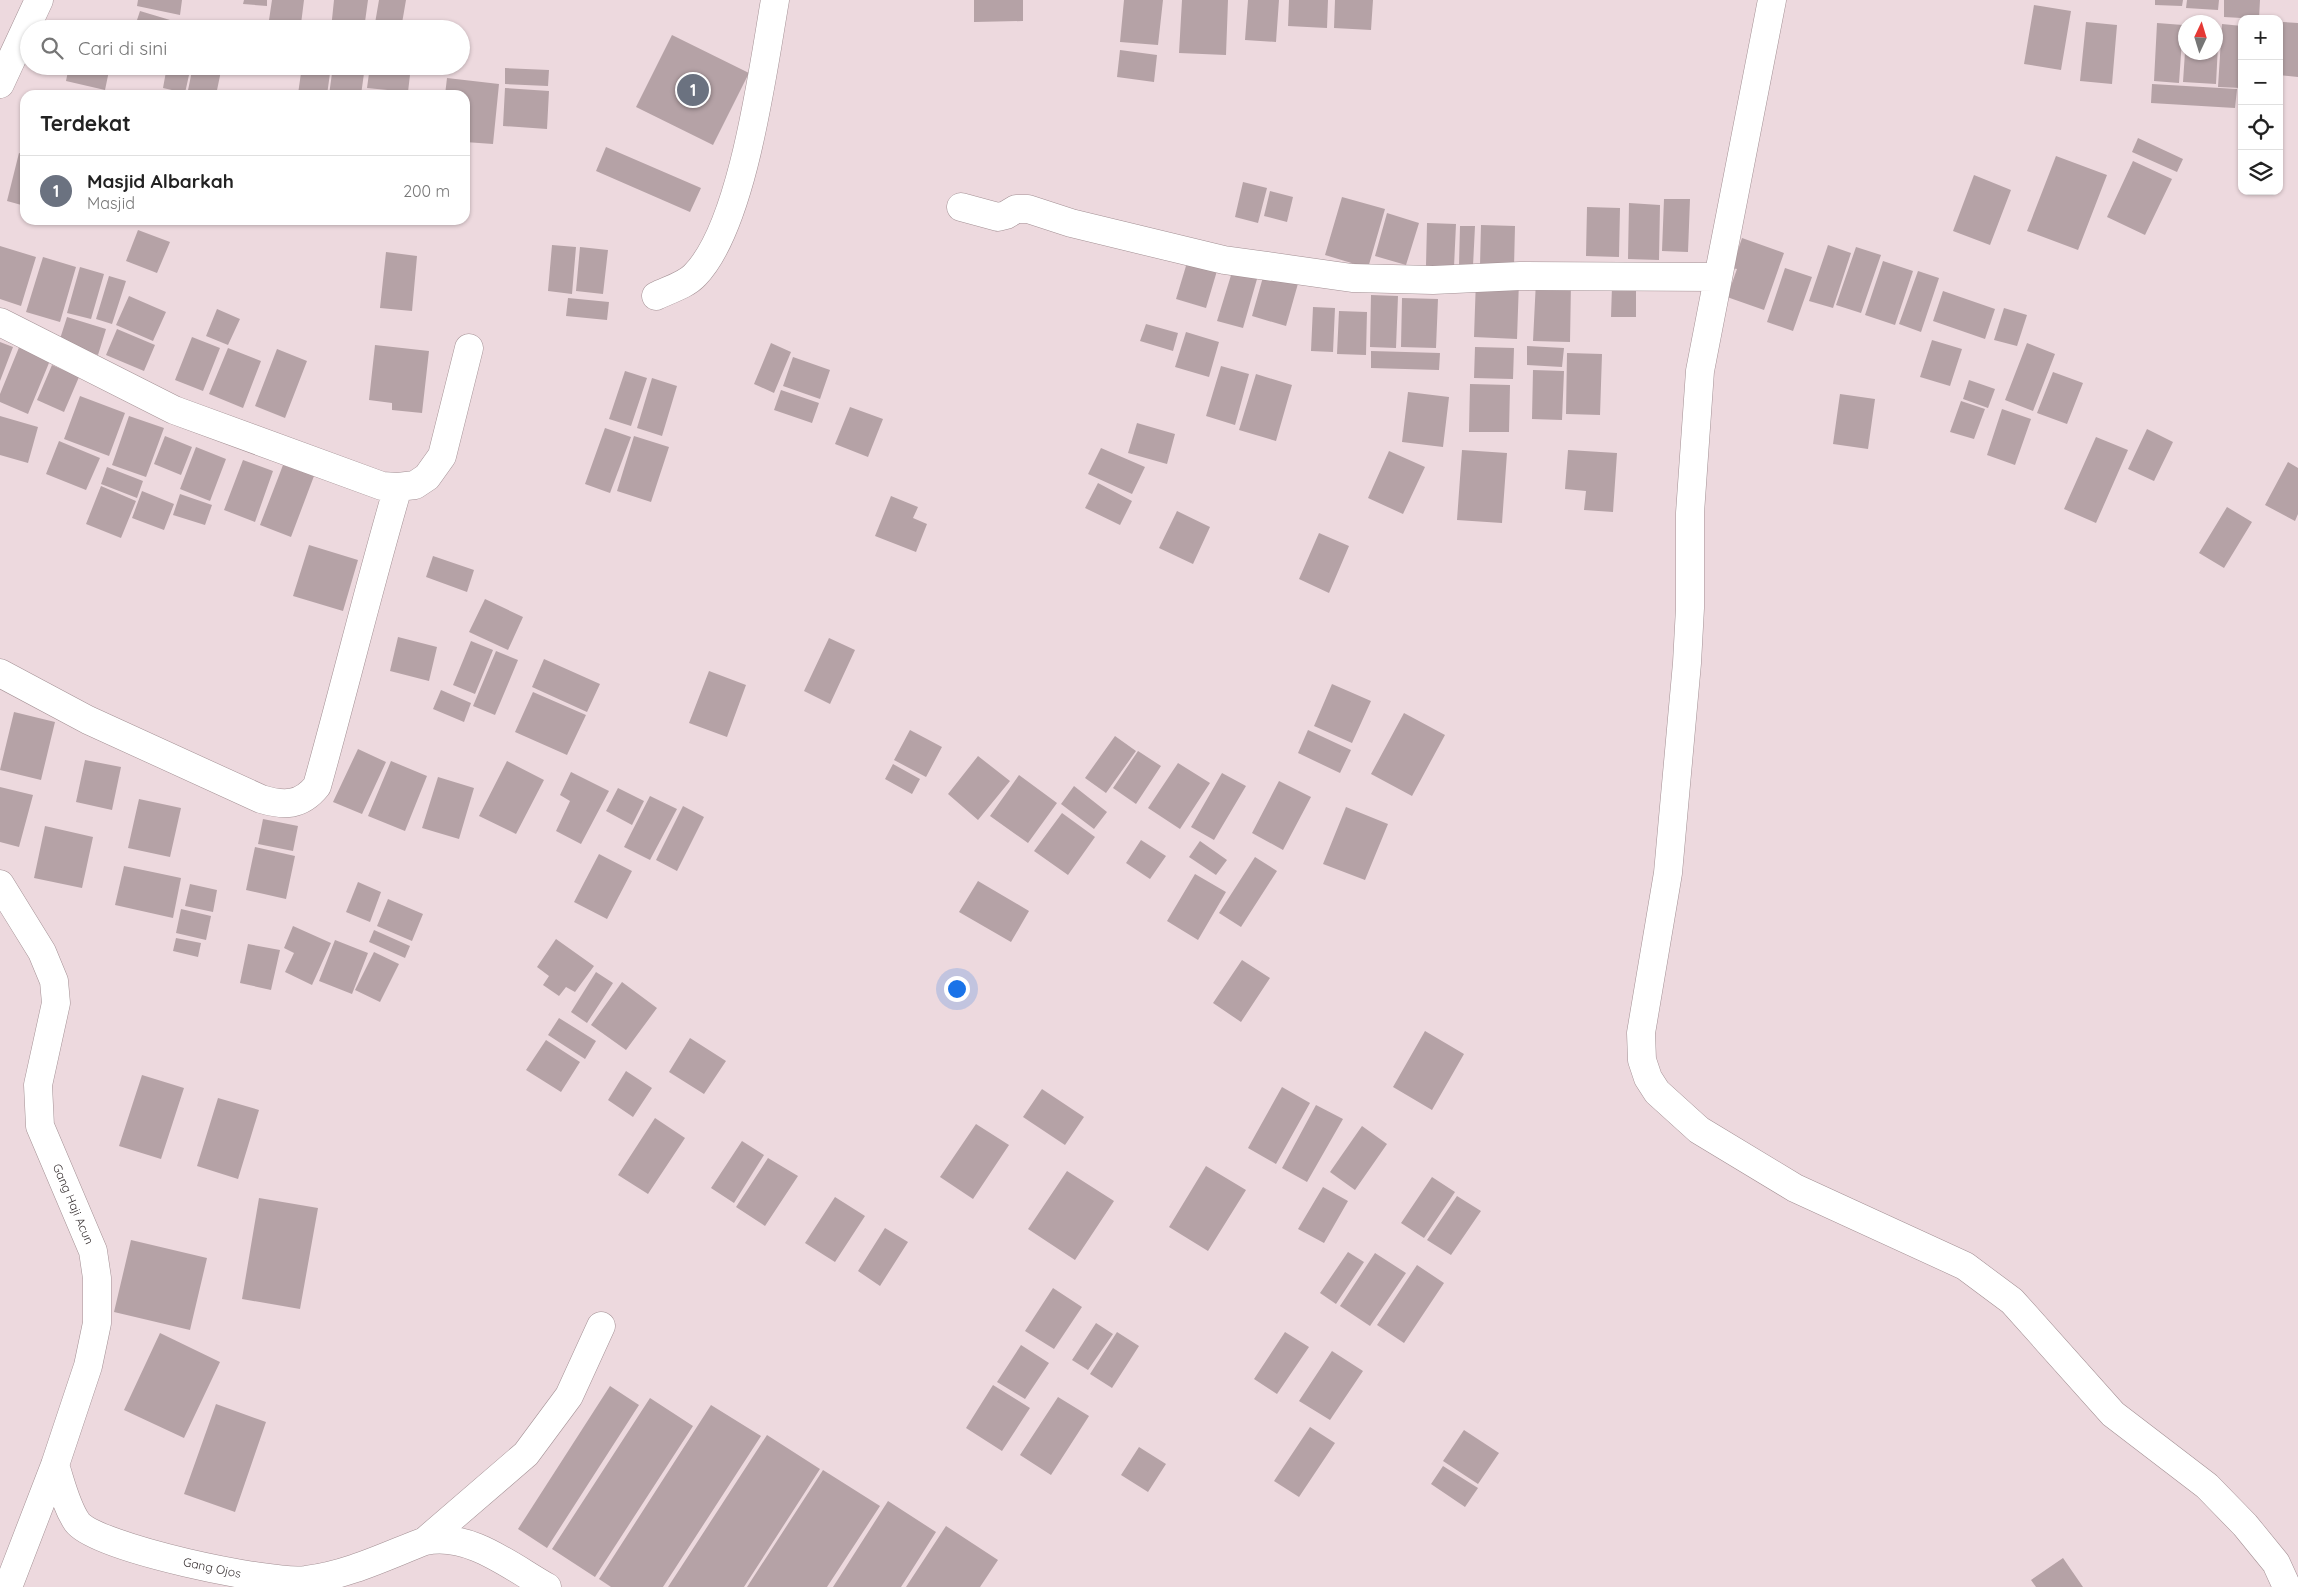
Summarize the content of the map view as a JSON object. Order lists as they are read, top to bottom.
{
  "streets": {
    "street": ["Gang Haji Acun", "Gang Ojos"]
  },
  "crossings": [
    ["Gang Haji Acun", "Gang Ojos"]
  ],
  "north": "top",
  "page": {
    "map_buttons": ["+", "−"],
    "search": "Cari di sini",
    "pins": "1",
    "heading": "Terdekat",
    "list": [
      {
        "mark": "1",
        "name": "Masjid Albarkah",
        "note": "Masjid",
        "value": "200 m"
      }
    ]
  }
}
